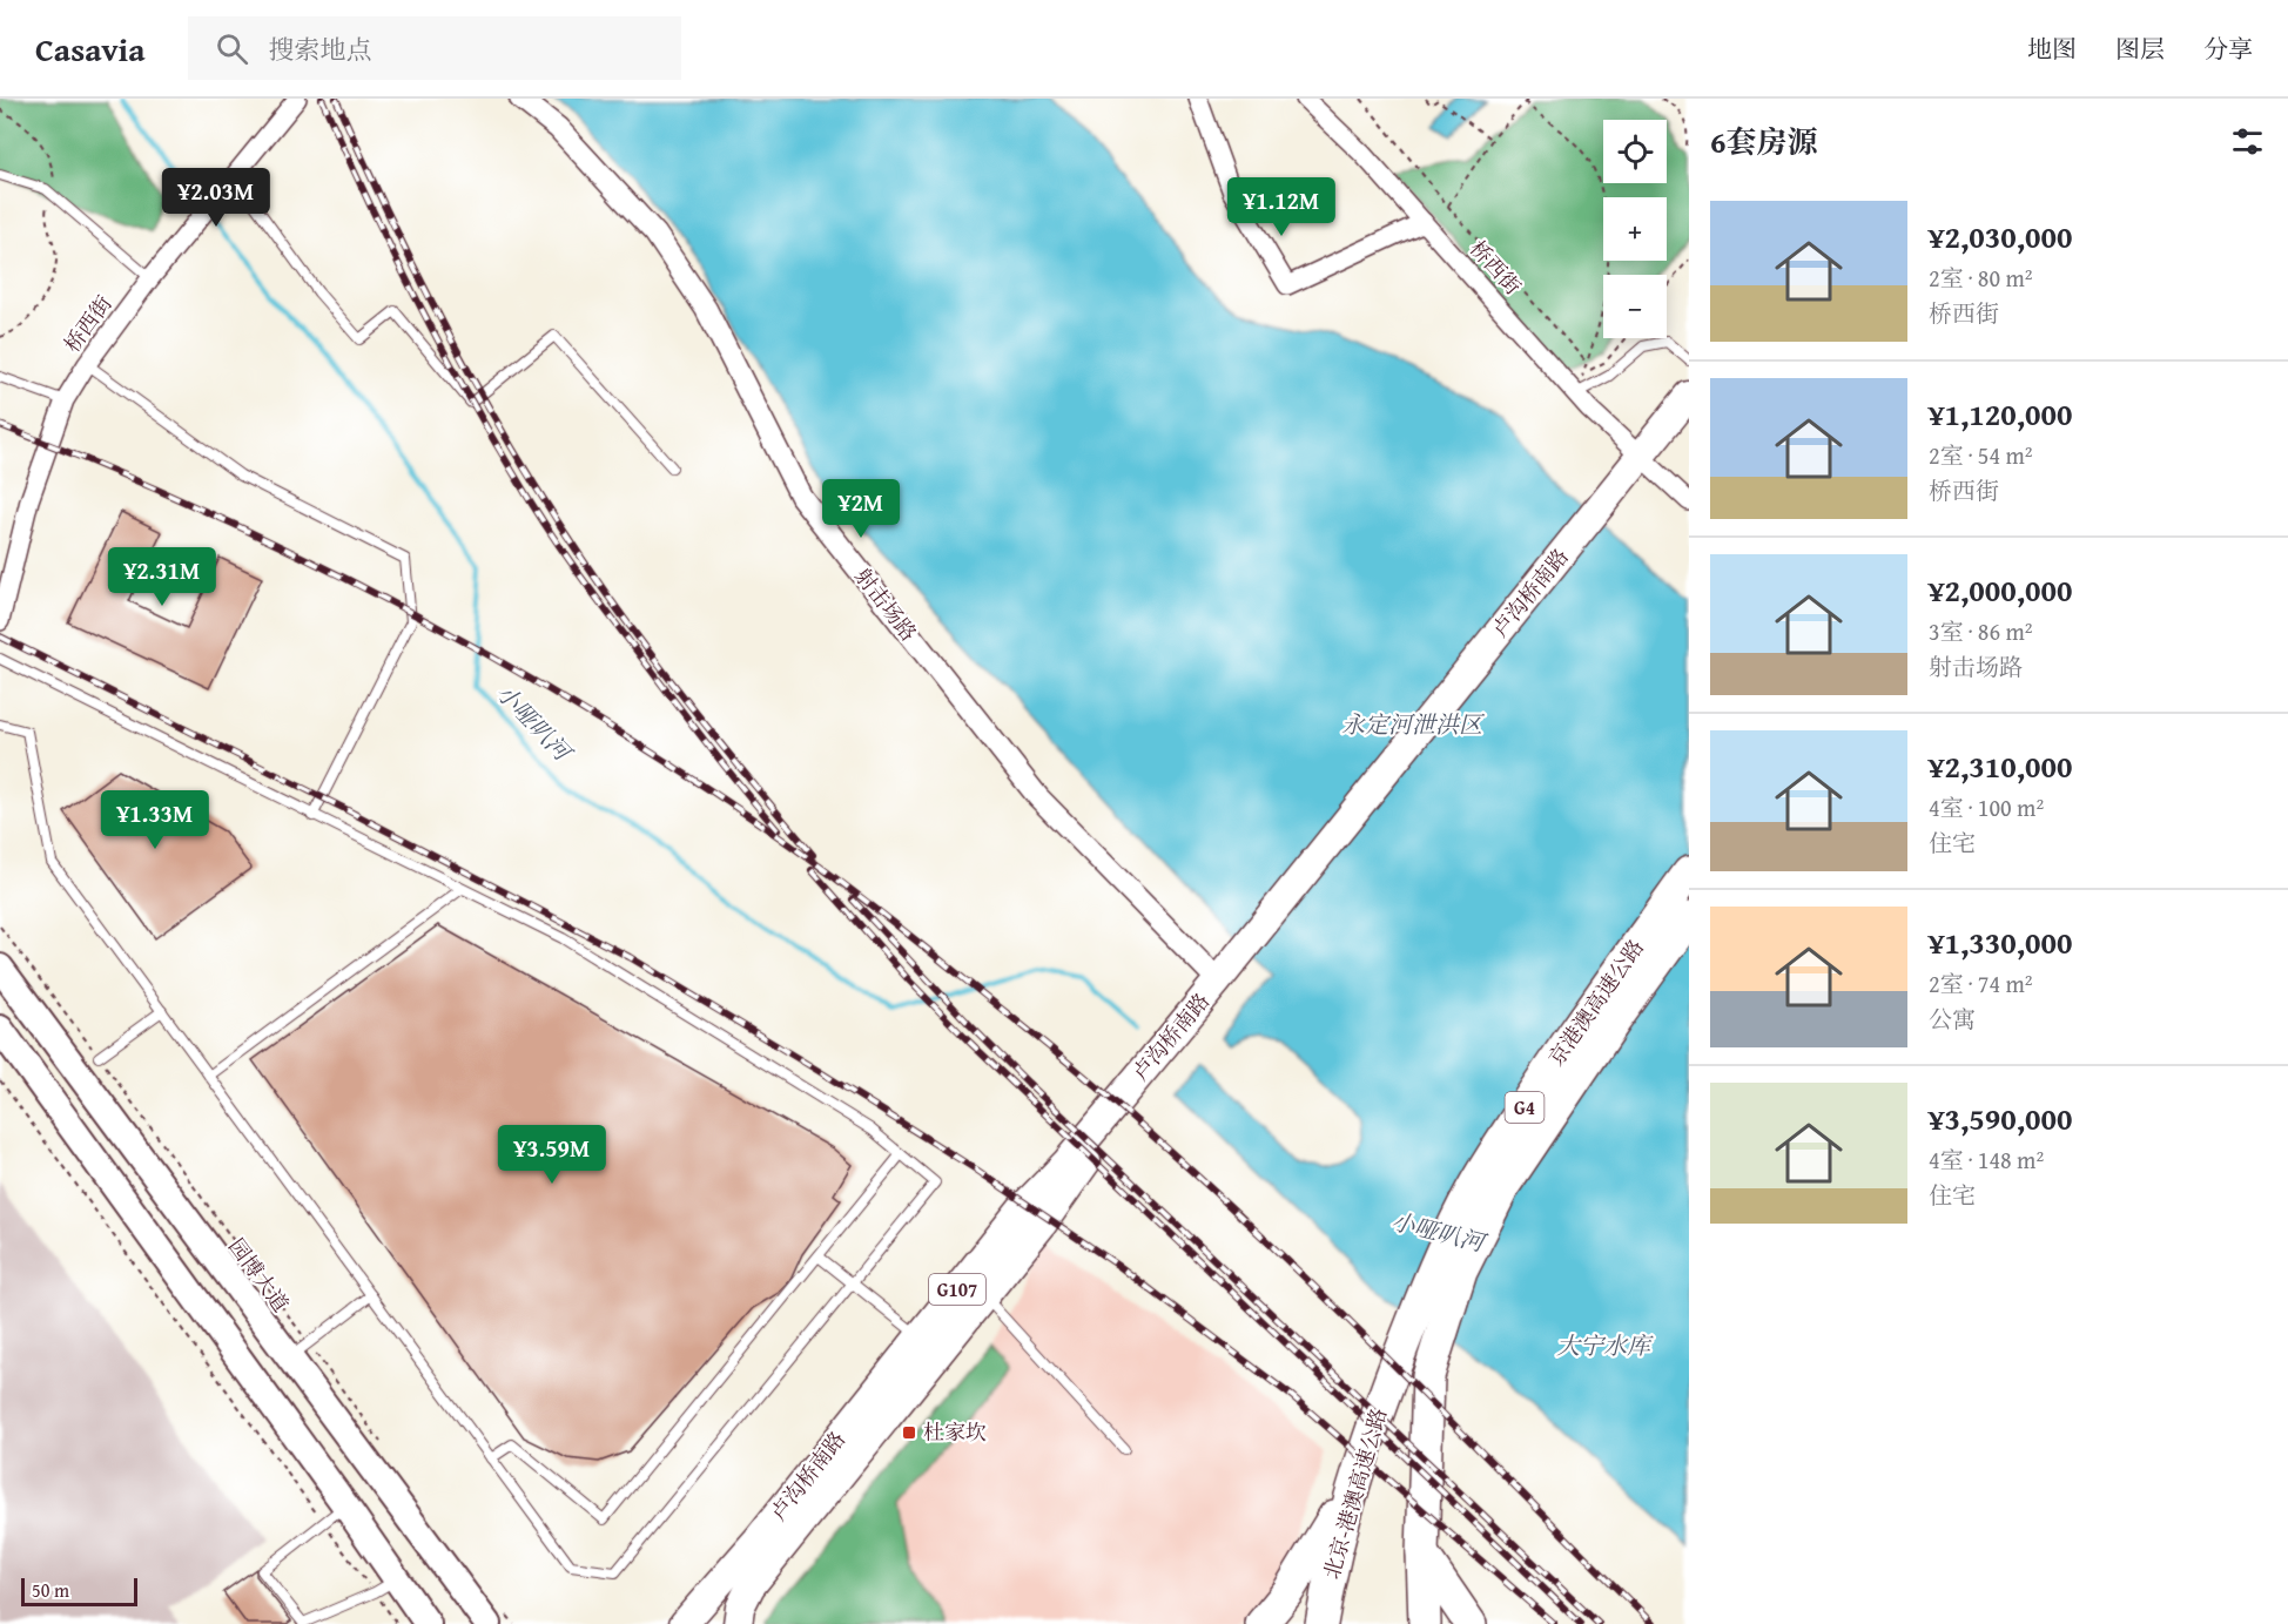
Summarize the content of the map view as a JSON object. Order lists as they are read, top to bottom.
{
  "streets": {
    "highway": [
      "卢沟桥南路",
      "京港澳高速公路",
      "G4",
      "G107",
      "北京-港澳高速公路"
    ],
    "main road": ["园博大道"],
    "street": ["桥西街", "射击场路"]
  },
  "crossings": [
    ["桥西街", "卢沟桥南路"],
    ["桥西街", "G107"],
    ["卢沟桥南路", "射击场路"],
    ["卢沟桥南路", "G107"],
    ["京港澳高速公路", "G4"],
    ["京港澳高速公路", "北京-港澳高速公路"]
  ],
  "water": ["小哑叭河", "永定河泄洪区", "大宁水库"],
  "places": {
    "transit": ["杜家坎"]
  },
  "scale_bar": "50 m",
  "page": {
    "header": "Casavia",
    "search": "搜索地点",
    "nav": ["地图", "图层", "分享"],
    "heading": "6套房源",
    "map_buttons": ["+", "−"],
    "price": [
      "¥2.03M",
      "¥1.12M",
      "¥2M",
      "¥2.31M",
      "¥1.33M",
      "¥3.59M"
    ],
    "list": [
      {
        "name": "¥2,030,000",
        "note": "2室 · 80 m² · 桥西街"
      },
      {
        "name": "¥1,120,000",
        "note": "2室 · 54 m² · 桥西街"
      },
      {
        "name": "¥2,000,000",
        "note": "3室 · 86 m² · 射击场路"
      },
      {
        "name": "¥2,310,000",
        "note": "4室 · 100 m² · 住宅"
      },
      {
        "name": "¥1,330,000",
        "note": "2室 · 74 m² · 公寓"
      },
      {
        "name": "¥3,590,000",
        "note": "4室 · 148 m² · 住宅"
      }
    ],
    "scale": "50 m"
  }
}
